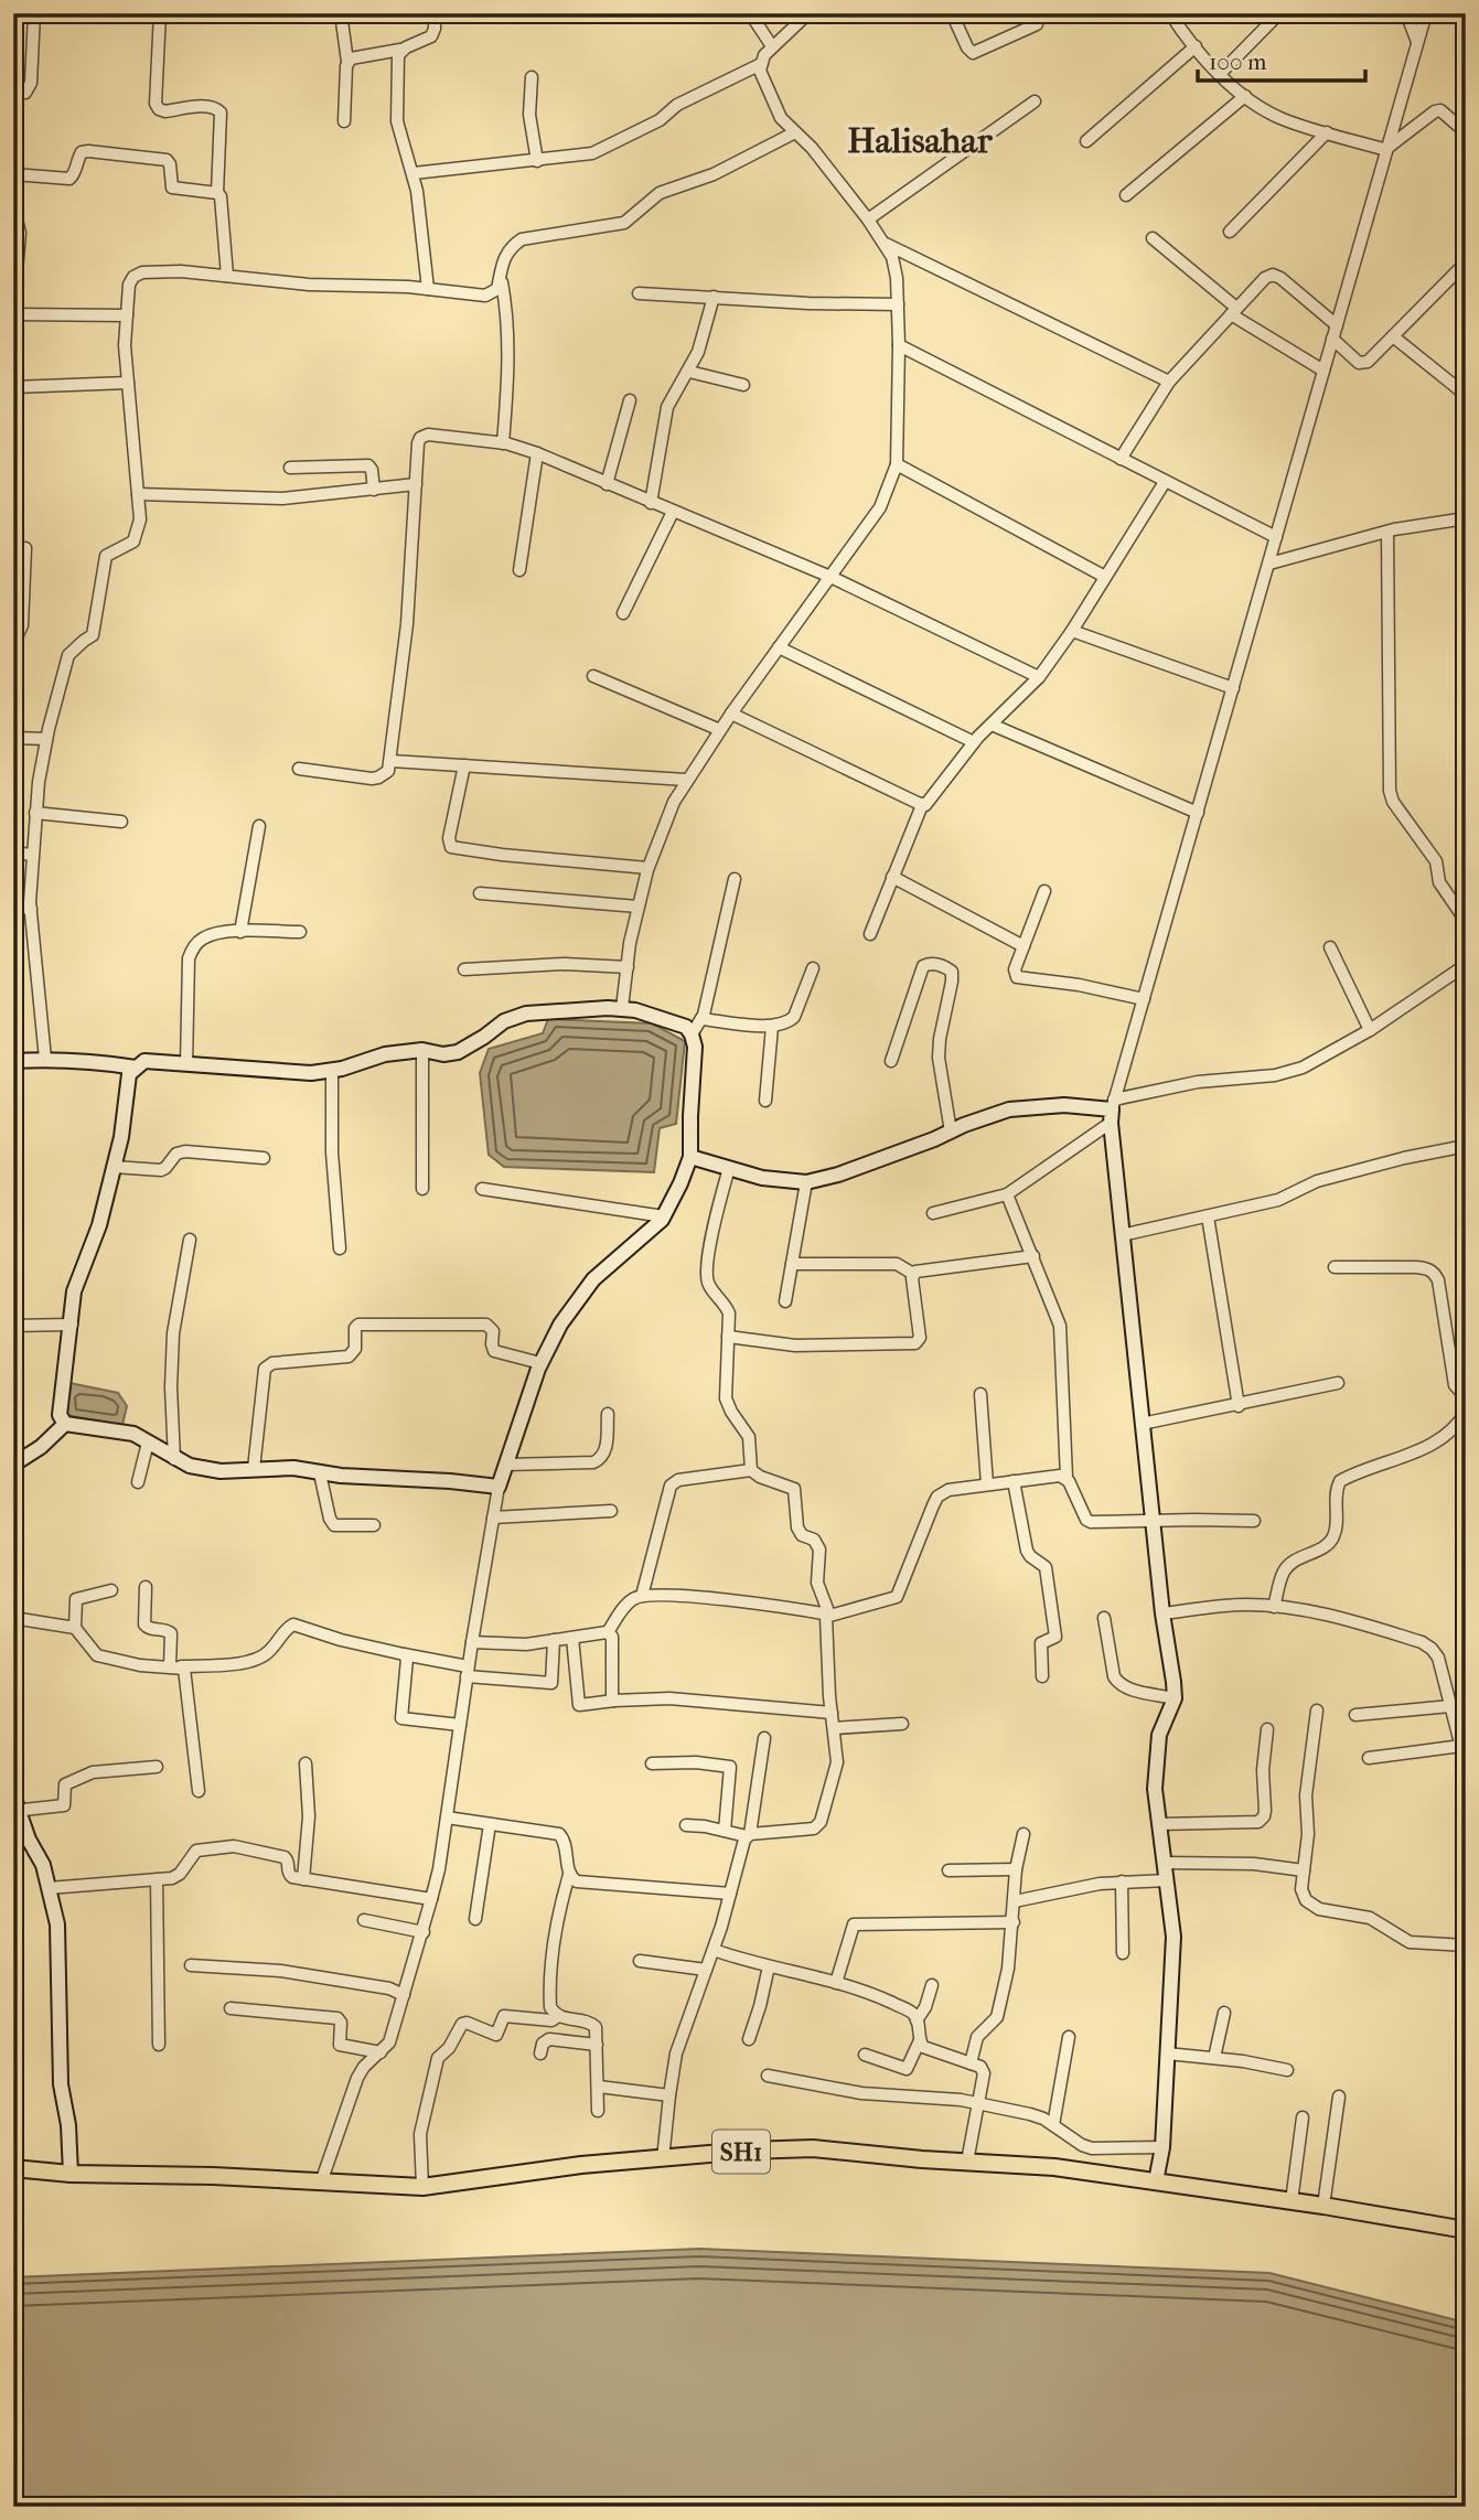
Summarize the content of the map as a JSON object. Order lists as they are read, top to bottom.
{
  "streets": {
    "main road": ["SH1"]
  },
  "districts": ["Halisahar"],
  "scale_bar": "100 m"
}
